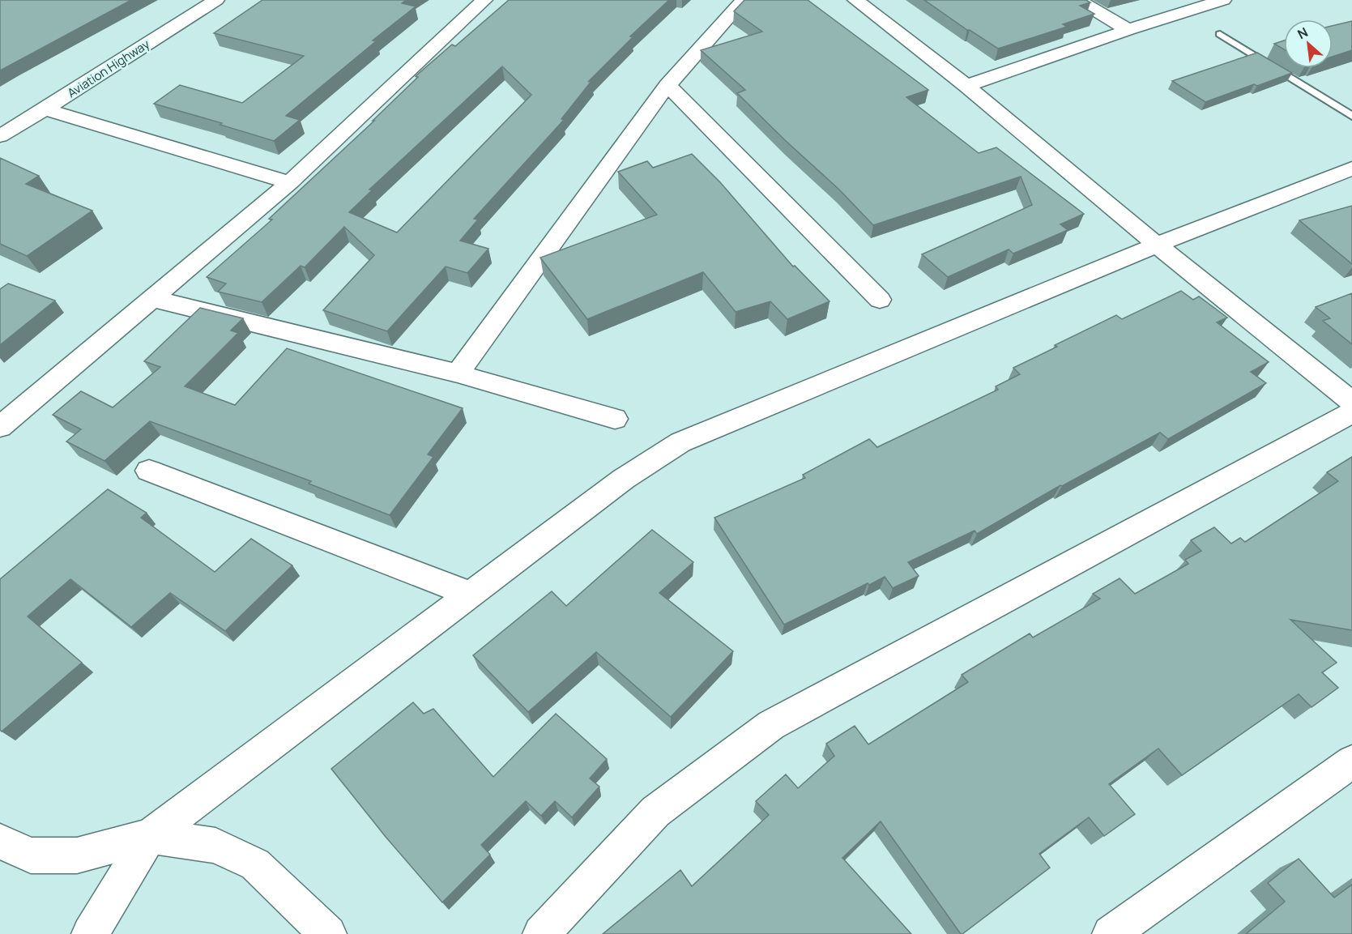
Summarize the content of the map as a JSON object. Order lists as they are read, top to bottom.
{
  "streets": {
    "street": ["Aviation Highway"]
  },
  "north": "top left"
}
